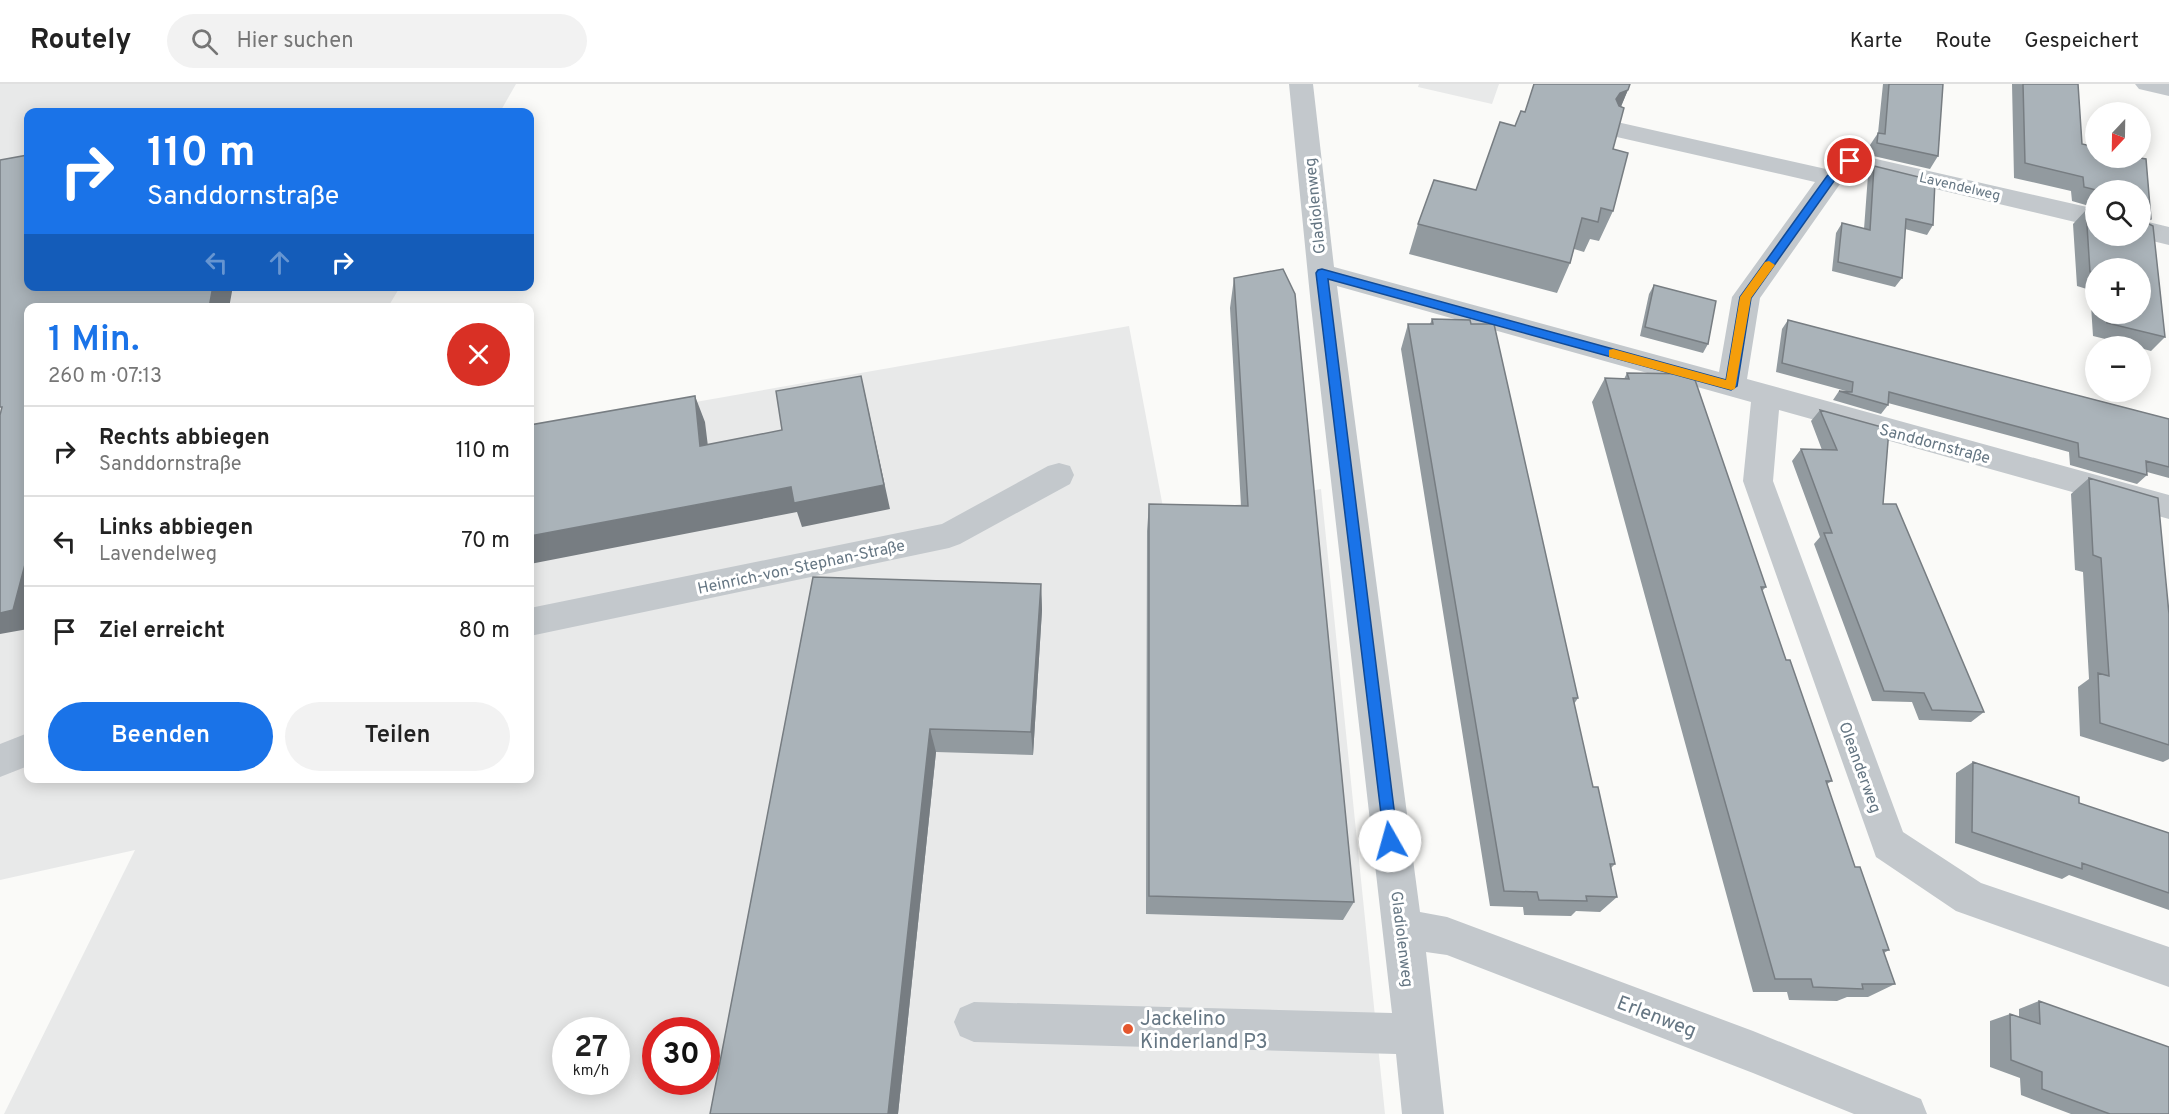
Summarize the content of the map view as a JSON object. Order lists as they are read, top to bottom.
{
  "streets": {
    "street": [
      "Lavendelweg",
      "Gladiolenweg",
      "Sanddornstraße",
      "Heinrich-von-Stephan-Straße",
      "Oleanderweg",
      "Erlenweg"
    ]
  },
  "crossings": [
    ["Lavendelweg", "Sanddornstraße"],
    ["Gladiolenweg", "Sanddornstraße"],
    ["Gladiolenweg", "Erlenweg"],
    ["Sanddornstraße", "Oleanderweg"]
  ],
  "places": ["Jackelino Kinderland P3"],
  "north": "bottom",
  "page": {
    "header": "Routely",
    "search": "Hier suchen",
    "nav": ["Karte", "Route", "Gespeichert"],
    "map_buttons": ["+", "−"],
    "turn": ["110 m", "Sanddornstraße"],
    "heading": ["1 Min.", "260 m · 07:13"],
    "list": [
      {
        "name": "Rechts abbiegen",
        "note": "Sanddornstraße",
        "value": "110 m"
      },
      {
        "name": "Links abbiegen",
        "note": "Lavendelweg",
        "value": "70 m"
      },
      {
        "name": "Ziel erreicht",
        "value": "80 m"
      }
    ],
    "buttons": ["Beenden", "Teilen"],
    "speed": "27 km/h",
    "limit": "30"
  }
}
